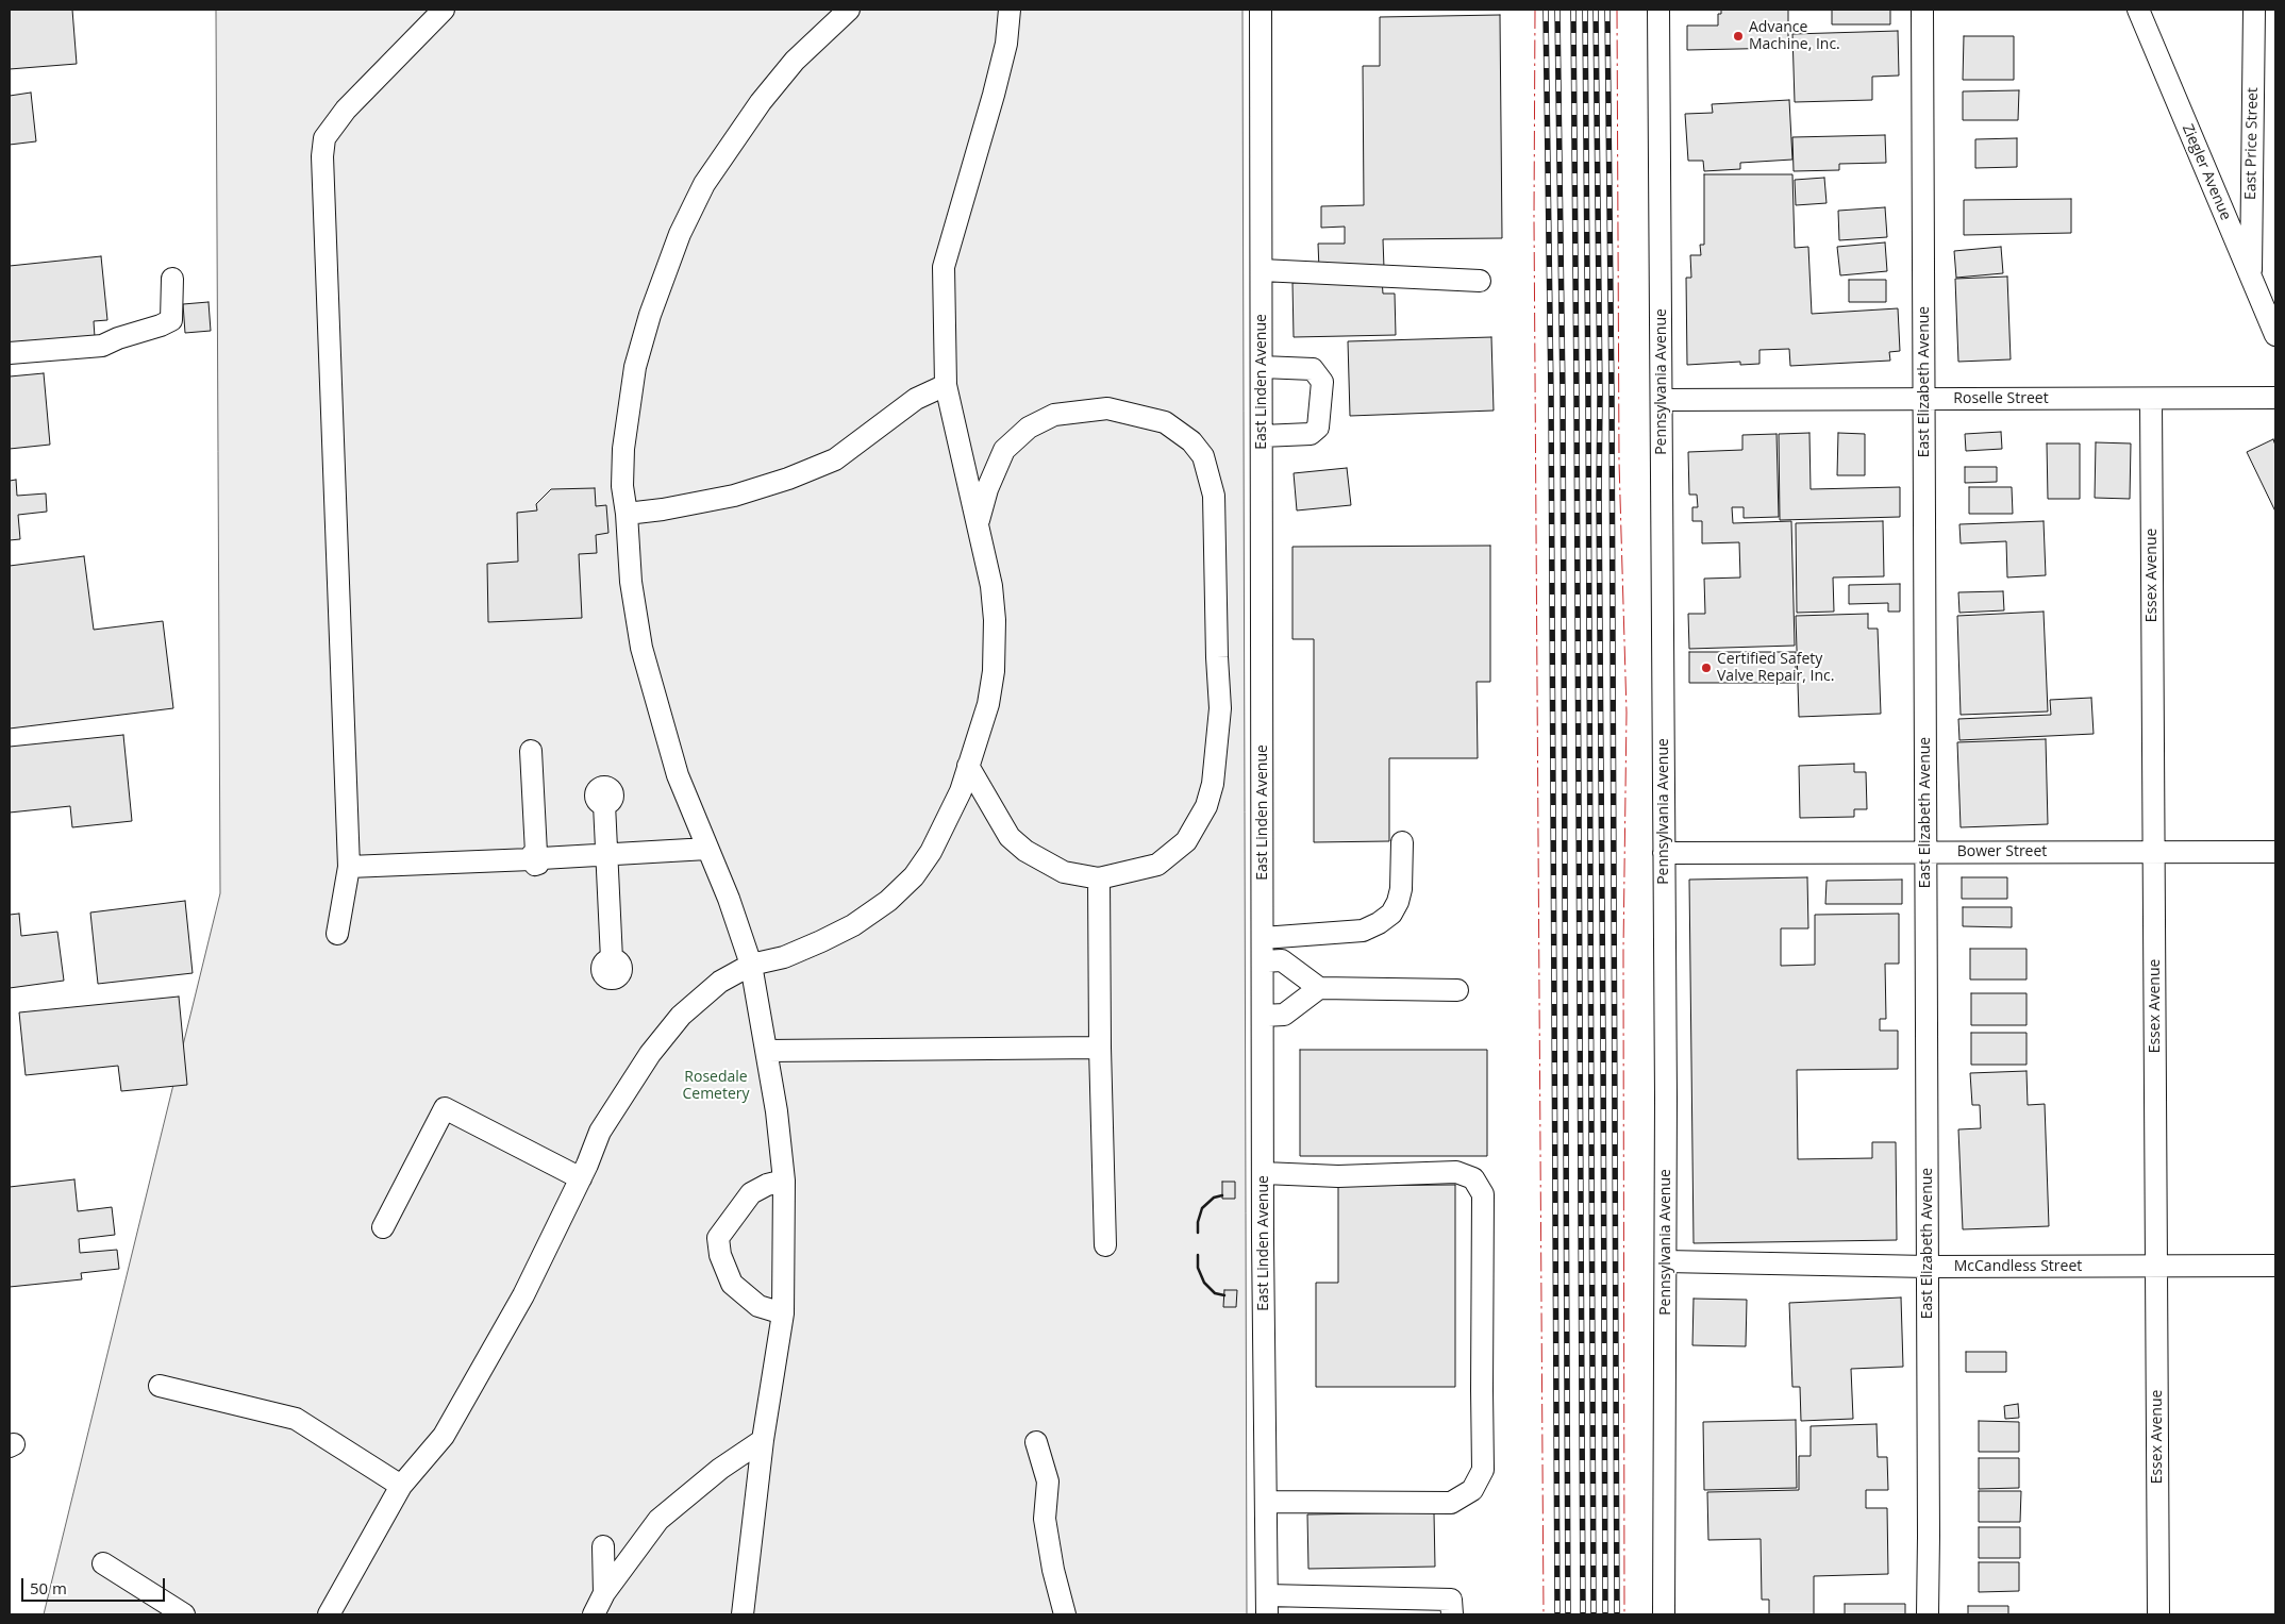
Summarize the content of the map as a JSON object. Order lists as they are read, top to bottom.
{
  "streets": {
    "street": [
      "East Price Street",
      "Ziegler Avenue",
      "East Linden Avenue",
      "Pennsylvania Avenue",
      "East Elizabeth Avenue",
      "Roselle Street",
      "Essex Avenue",
      "Bower Street",
      "McCandless Street"
    ]
  },
  "crossings": [
    ["East Price Street", "Ziegler Avenue"],
    ["Pennsylvania Avenue", "Roselle Street"],
    ["Pennsylvania Avenue", "Bower Street"],
    ["Pennsylvania Avenue", "McCandless Street"],
    ["East Elizabeth Avenue", "Roselle Street"],
    ["East Elizabeth Avenue", "Bower Street"],
    ["East Elizabeth Avenue", "McCandless Street"],
    ["Roselle Street", "Essex Avenue"],
    ["Essex Avenue", "Bower Street"],
    ["Essex Avenue", "McCandless Street"]
  ],
  "parks": ["Rosedale Cemetery"],
  "places": ["Advance Machine, Inc.", "Certified Safety Valve Repair, Inc."],
  "scale_bar": "50 m"
}
